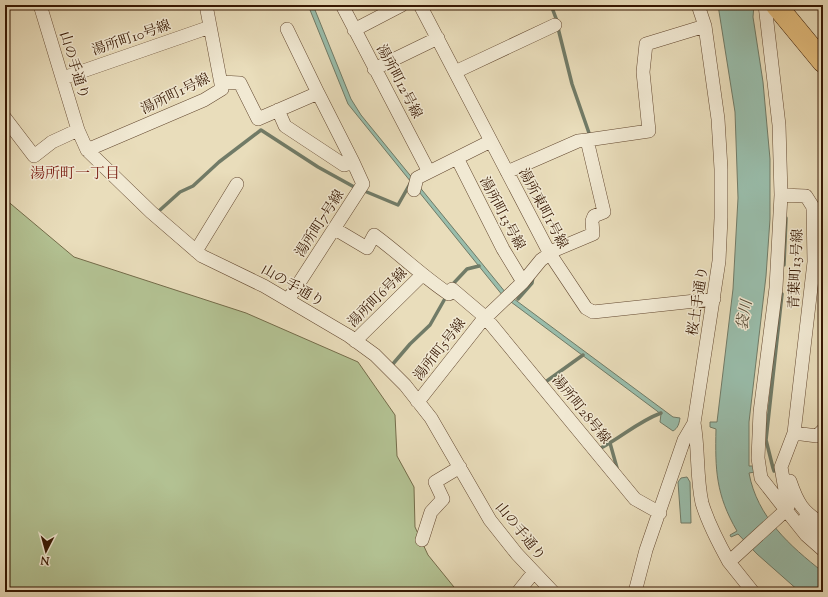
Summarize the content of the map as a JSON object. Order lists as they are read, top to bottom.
{
  "streets": {
    "street": [
      "湯所町10号線",
      "山の手通り",
      "湯所町12号線",
      "湯所町1号線",
      "湯所東町1号線",
      "湯所町13号線",
      "湯所町7号線",
      "青葉町13号線",
      "湯所町6号線",
      "桜土手通り",
      "湯所町5号線",
      "湯所町28号線"
    ]
  },
  "crossings": [
    ["湯所町10号線", "山の手通り"],
    ["湯所町10号線", "湯所町1号線"],
    ["山の手通り", "湯所町1号線"],
    ["山の手通り", "湯所町7号線"],
    ["山の手通り", "湯所町6号線"],
    ["山の手通り", "湯所町5号線"],
    ["湯所東町1号線", "桜土手通り"],
    ["湯所東町1号線", "湯所町5号線"],
    ["湯所町13号線", "湯所町5号線"],
    ["湯所町6号線", "湯所町28号線"],
    ["桜土手通り", "湯所町28号線"],
    ["湯所町5号線", "湯所町28号線"]
  ],
  "districts": ["湯所町一丁目"],
  "water": ["袋川"],
  "north": "bottom"
}
